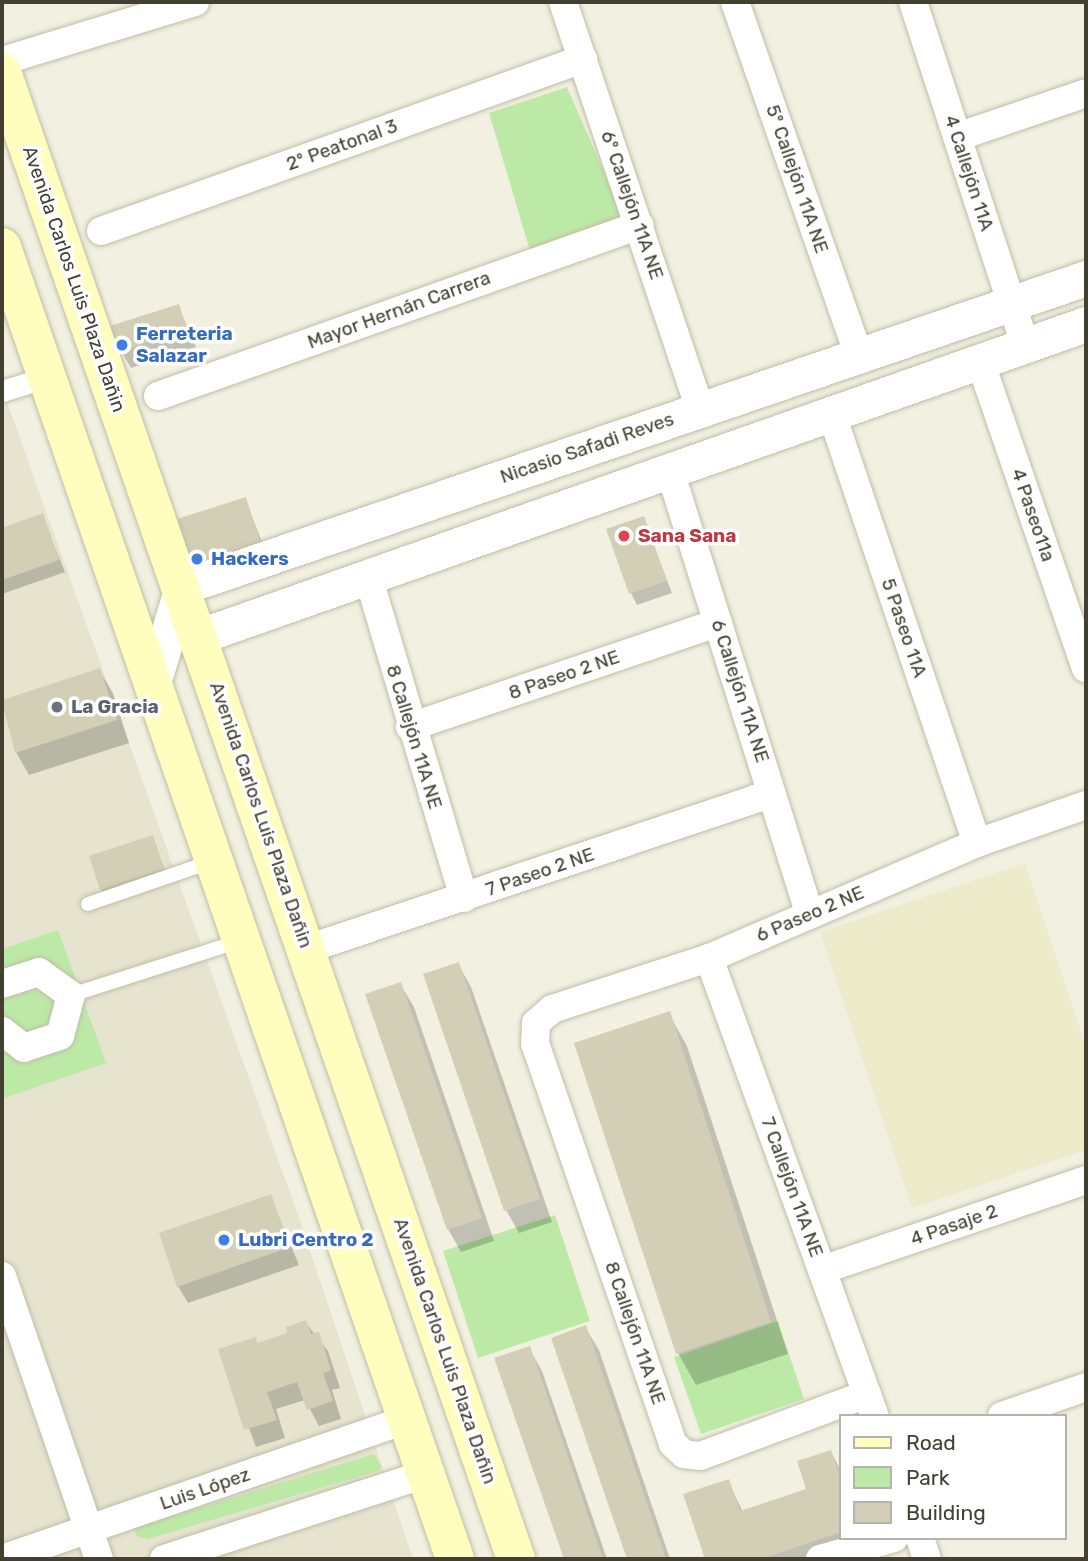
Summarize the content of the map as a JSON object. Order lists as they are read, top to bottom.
{
  "streets": {
    "main road": ["Avenida Carlos Luis Plaza Dañin"],
    "street": [
      "2º Peatonal 3",
      "4 Callejón 11A",
      "5º Callejón 11A NE",
      "6º Callejón 11A NE",
      "Mayor Hernán Carrera",
      "Nicasio Safadi Reves",
      "4 Paseo11a",
      "5 Paseo 11A",
      "8 Paseo 2 NE",
      "6 Callejón 11A NE",
      "8 Callejón 11A NE",
      "7 Paseo 2 NE",
      "6 Paseo 2 NE",
      "7 Callejón 11A NE",
      "4 Pasaje 2",
      "Luis López"
    ]
  },
  "crossings": [
    ["2º Peatonal 3", "6º Callejón 11A NE"],
    ["4 Callejón 11A", "Nicasio Safadi Reves"],
    ["5º Callejón 11A NE", "Nicasio Safadi Reves"],
    ["6º Callejón 11A NE", "Mayor Hernán Carrera"],
    ["6º Callejón 11A NE", "Nicasio Safadi Reves"],
    ["Avenida Carlos Luis Plaza Dañin", "Nicasio Safadi Reves"],
    ["Avenida Carlos Luis Plaza Dañin", "7 Paseo 2 NE"],
    ["5 Paseo 11A", "6 Paseo 2 NE"],
    ["8 Paseo 2 NE", "6 Callejón 11A NE"],
    ["8 Paseo 2 NE", "8 Callejón 11A NE"],
    ["6 Callejón 11A NE", "7 Paseo 2 NE"],
    ["6 Callejón 11A NE", "6 Paseo 2 NE"],
    ["8 Callejón 11A NE", "7 Paseo 2 NE"],
    ["8 Callejón 11A NE", "6 Paseo 2 NE"],
    ["8 Callejón 11A NE", "7 Callejón 11A NE"],
    ["6 Paseo 2 NE", "7 Callejón 11A NE"],
    ["7 Callejón 11A NE", "4 Pasaje 2"]
  ],
  "places": [
    "Ferreteria Salazar",
    "Sana Sana",
    "Hackers",
    "La Gracia",
    "Lubri Centro 2"
  ],
  "legend": ["Road", "Park", "Building"]
}
